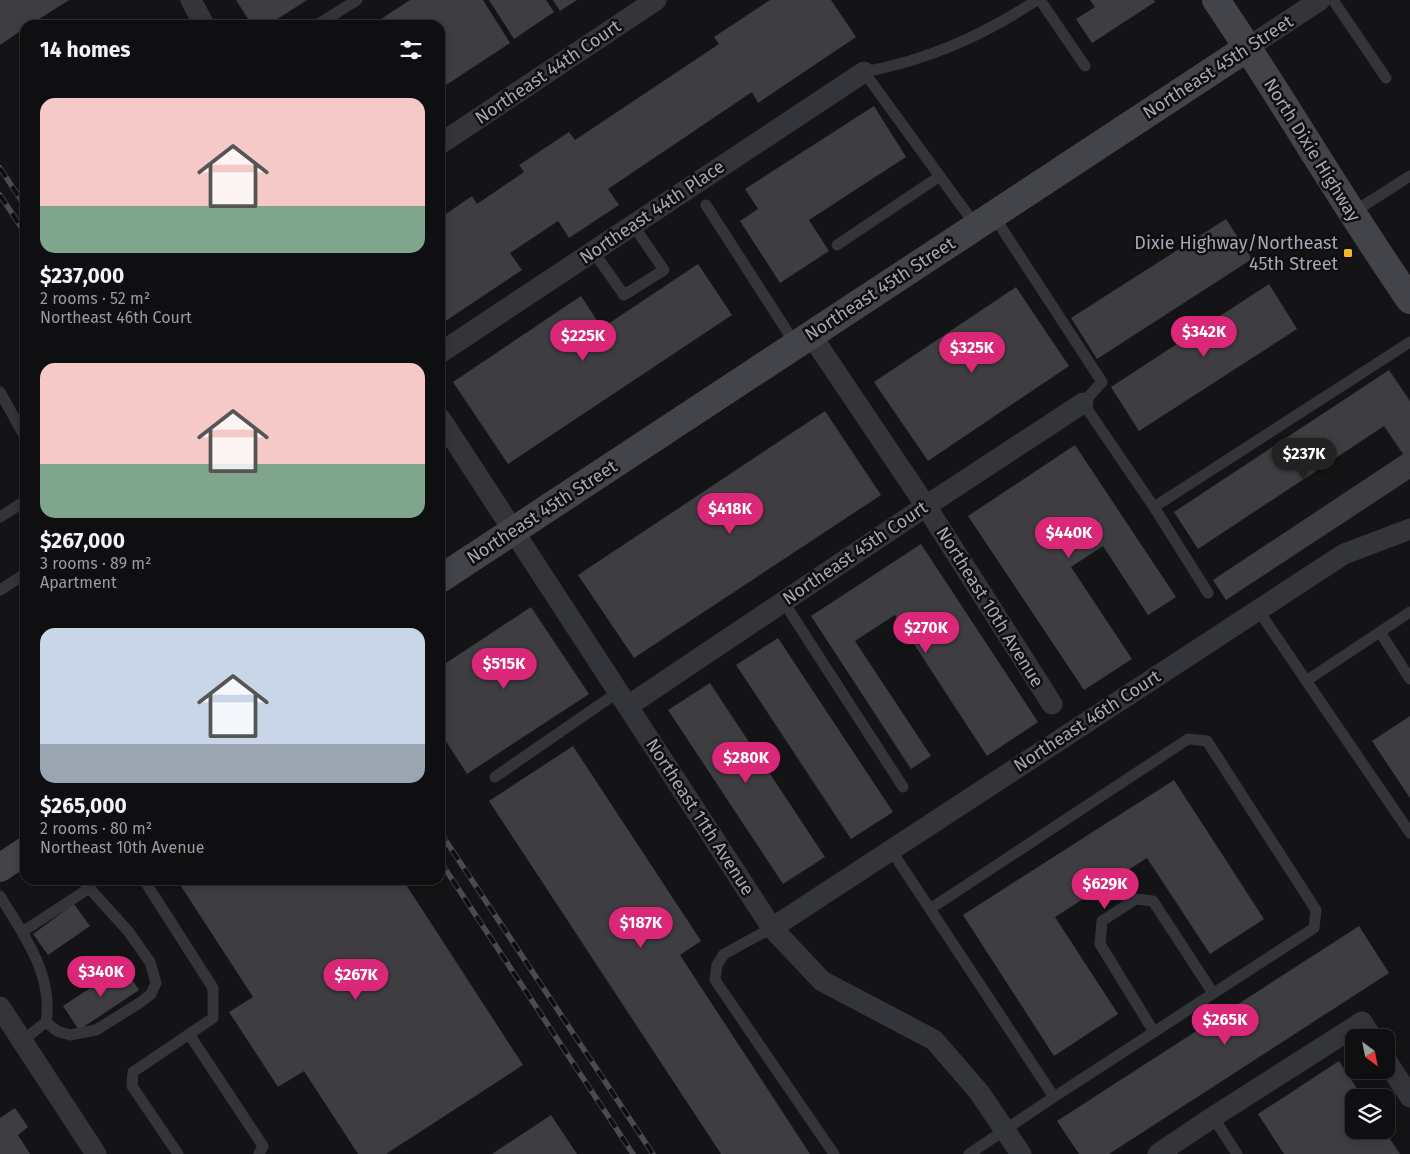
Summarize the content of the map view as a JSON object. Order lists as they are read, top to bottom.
{
  "streets": {
    "street": [
      "Northeast 45th Street",
      "Northeast 44th Court",
      "North Dixie Highway",
      "Northeast 44th Place",
      "Northeast 45th Court",
      "Northeast 10th Avenue",
      "Northeast 46th Court",
      "Northeast 11th Avenue"
    ]
  },
  "crossings": [
    ["Northeast 45th Street", "North Dixie Highway"],
    ["Northeast 45th Street", "Northeast 10th Avenue"],
    ["Northeast 45th Street", "Northeast 11th Avenue"],
    ["Northeast 45th Court", "Northeast 10th Avenue"],
    ["Northeast 45th Court", "Northeast 11th Avenue"],
    ["Northeast 46th Court", "Northeast 11th Avenue"]
  ],
  "places": {
    "transit": ["Dixie Highway/Northeast 45th Street"]
  },
  "north": "bottom right",
  "page": {
    "heading": "14 homes",
    "list": [
      {
        "name": "$237,000",
        "note": "2 rooms · 52 m² · Northeast 46th Court"
      },
      {
        "name": "$267,000",
        "note": "3 rooms · 89 m² · Apartment"
      },
      {
        "name": "$265,000",
        "note": "2 rooms · 80 m² · Northeast 10th Avenue"
      }
    ],
    "price": [
      "$342K",
      "$225K",
      "$325K",
      "$237K",
      "$418K",
      "$440K",
      "$270K",
      "$515K",
      "$280K",
      "$629K",
      "$187K",
      "$340K",
      "$267K",
      "$265K"
    ]
  }
}
